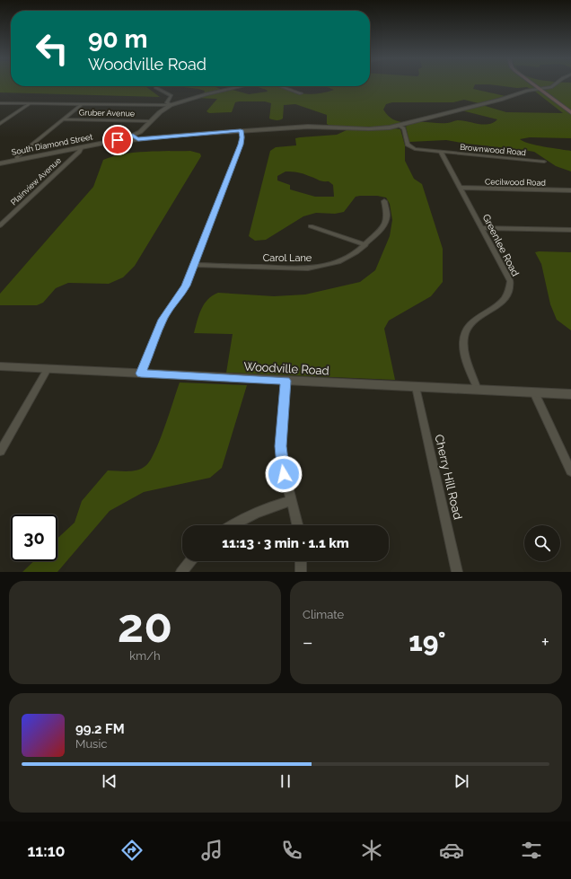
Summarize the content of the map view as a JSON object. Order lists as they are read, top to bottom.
{
  "streets": {
    "street": [
      "Gruber Avenue",
      "South Diamond Street",
      "Brownwood Road",
      "Plainview Avenue",
      "Cecilwood Road",
      "Greenlee Road",
      "Carol Lane",
      "Woodville Road",
      "Cherry Hill Road"
    ]
  },
  "crossings": [
    ["South Diamond Street", "Plainview Avenue"],
    ["Brownwood Road", "Greenlee Road"],
    ["Cecilwood Road", "Greenlee Road"],
    ["Greenlee Road", "Woodville Road"],
    ["Woodville Road", "Cherry Hill Road"]
  ],
  "page": {
    "turn": ["90 m", "Woodville Road"],
    "limit": "30",
    "trip": "11:13 · 3 min · 1.1 km",
    "tile": [
      ["20", "km/h"],
      "Climate"
    ],
    "heat": ["−", "19°", "+"],
    "song": ["99.2 FM", "Music"],
    "tabs": "11:10"
  }
}
